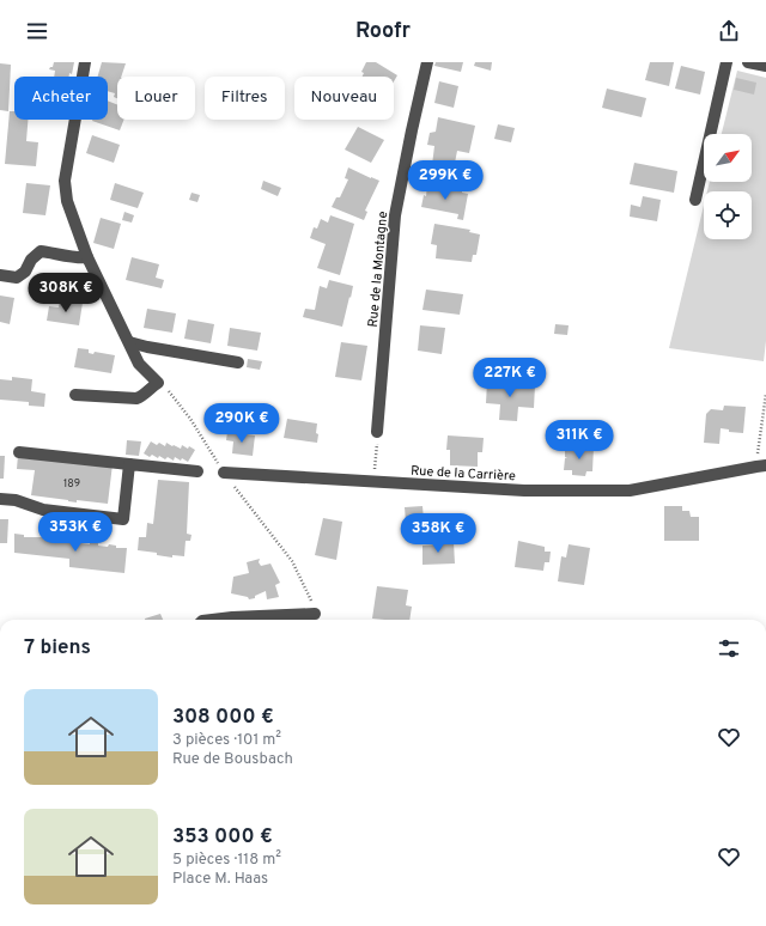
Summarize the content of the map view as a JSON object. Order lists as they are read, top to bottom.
{
  "streets": {
    "street": ["Rue de la Montagne", "Rue de la Carrière"]
  },
  "house_numbers": ["189"],
  "north": "top right",
  "page": {
    "header": "Roofr",
    "chip": [
      "Acheter",
      "Louer",
      "Filtres",
      "Nouveau"
    ],
    "price": [
      "299K €",
      "308K €",
      "227K €",
      "290K €",
      "311K €",
      "353K €",
      "358K €"
    ],
    "heading": "7 biens",
    "list": [
      {
        "name": "308 000 €",
        "note": "3 pièces · 101 m² · Rue de Bousbach"
      },
      {
        "name": "353 000 €",
        "note": "5 pièces · 118 m² · Place M. Haas"
      }
    ]
  }
}
